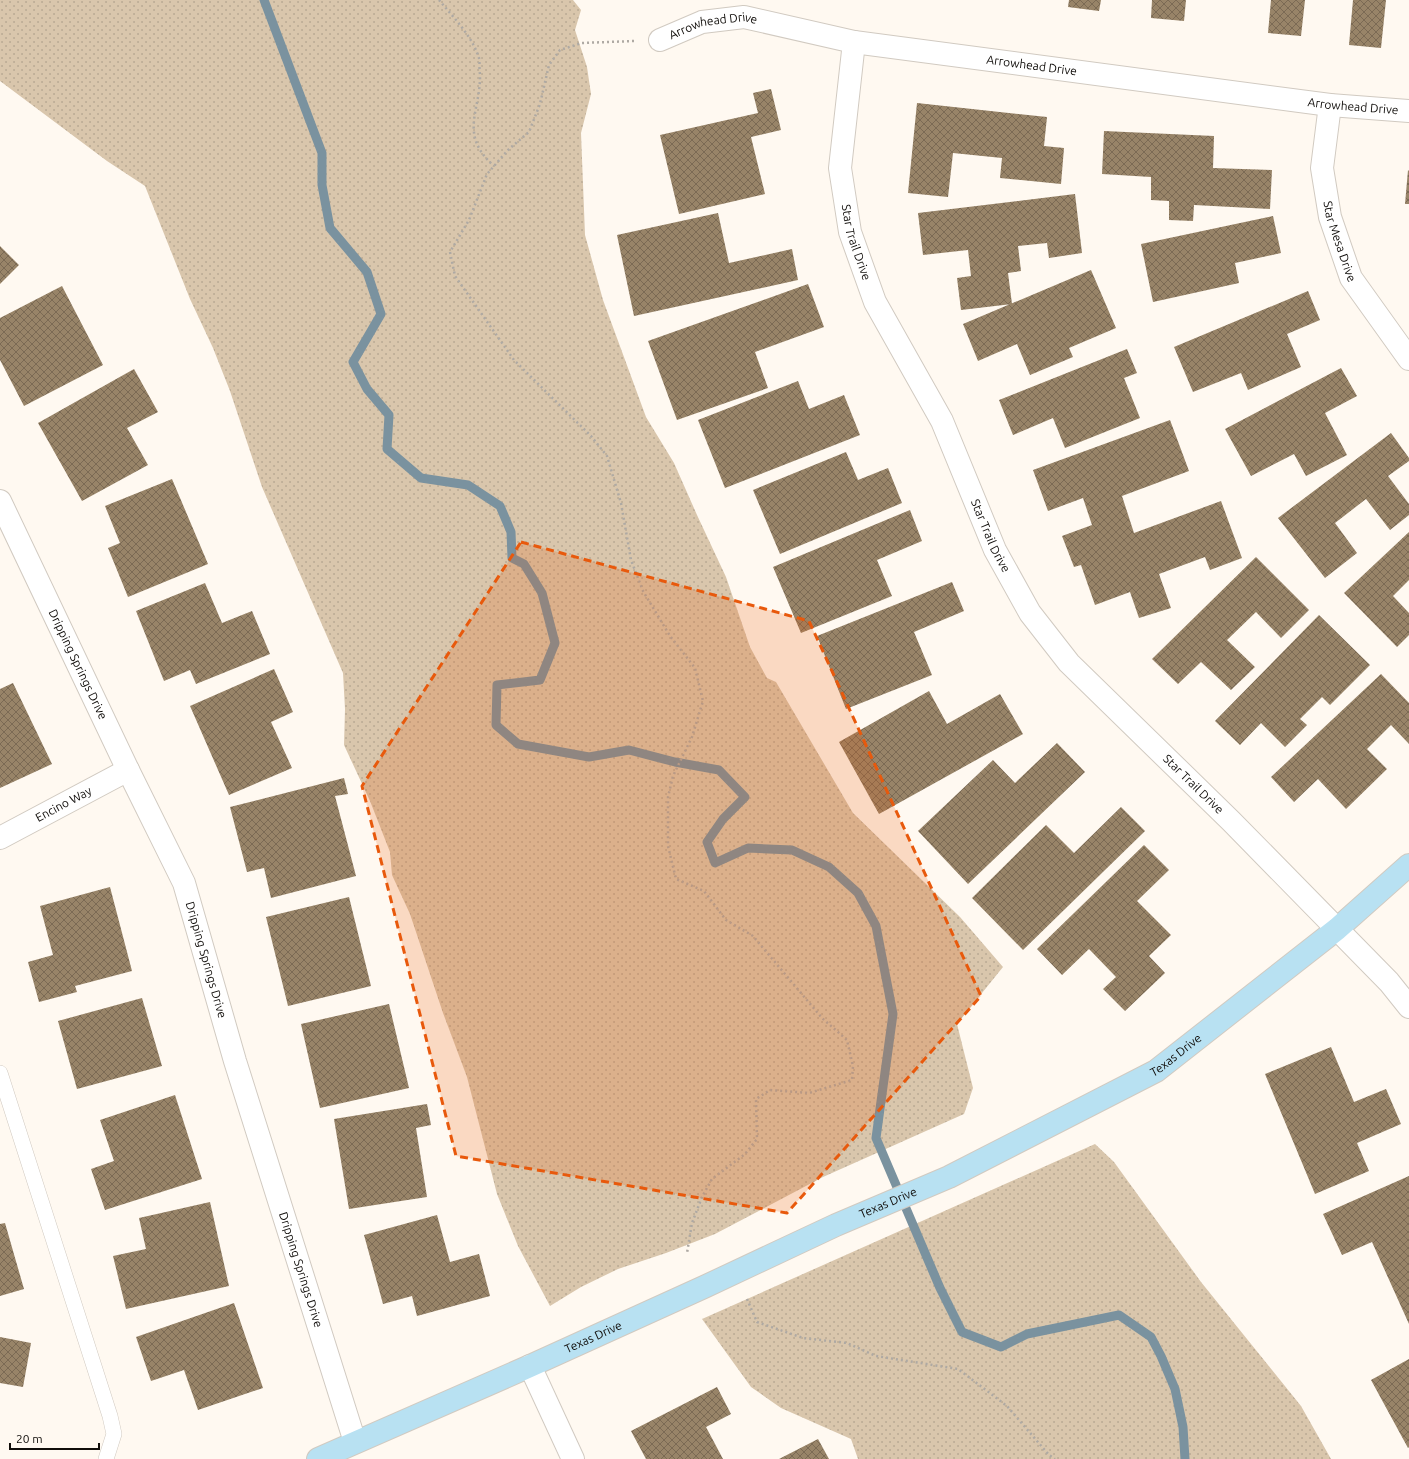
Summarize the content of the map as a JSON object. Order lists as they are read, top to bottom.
{
  "streets": {
    "street": [
      "Arrowhead Drive",
      "Star Mesa Drive",
      "Star Trail Drive",
      "Dripping Springs Drive",
      "Encino Way",
      "Texas Drive"
    ]
  },
  "crossings": [
    ["Arrowhead Drive", "Star Mesa Drive"],
    ["Arrowhead Drive", "Star Trail Drive"],
    ["Star Trail Drive", "Texas Drive"],
    ["Dripping Springs Drive", "Encino Way"],
    ["Dripping Springs Drive", "Texas Drive"]
  ],
  "scale_bar": "20 m"
}
